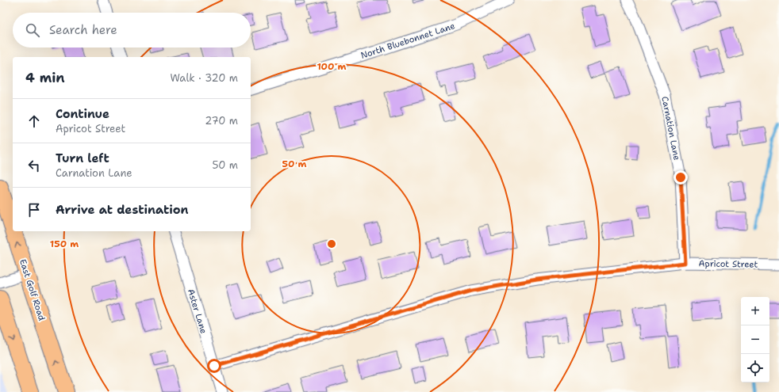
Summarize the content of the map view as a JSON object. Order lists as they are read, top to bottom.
{
  "streets": {
    "main road": ["East Golf Road"],
    "street": [
      "North Bluebonnet Lane",
      "Carnation Lane",
      "Apricot Street",
      "Aster Lane"
    ]
  },
  "crossings": [
    ["Carnation Lane", "Apricot Street"],
    ["Apricot Street", "Aster Lane"]
  ],
  "page": {
    "search": "Search here",
    "heading": ["4 min", "Walk · 320 m"],
    "list": [
      ["Continue", "Apricot Street", "270 m"],
      ["Turn left", "Carnation Lane", "50 m"],
      "Arrive at destination"
    ],
    "map_buttons": ["+", "−"]
  },
  "rings": ["100 m", "50 m", "150 m"]
}
